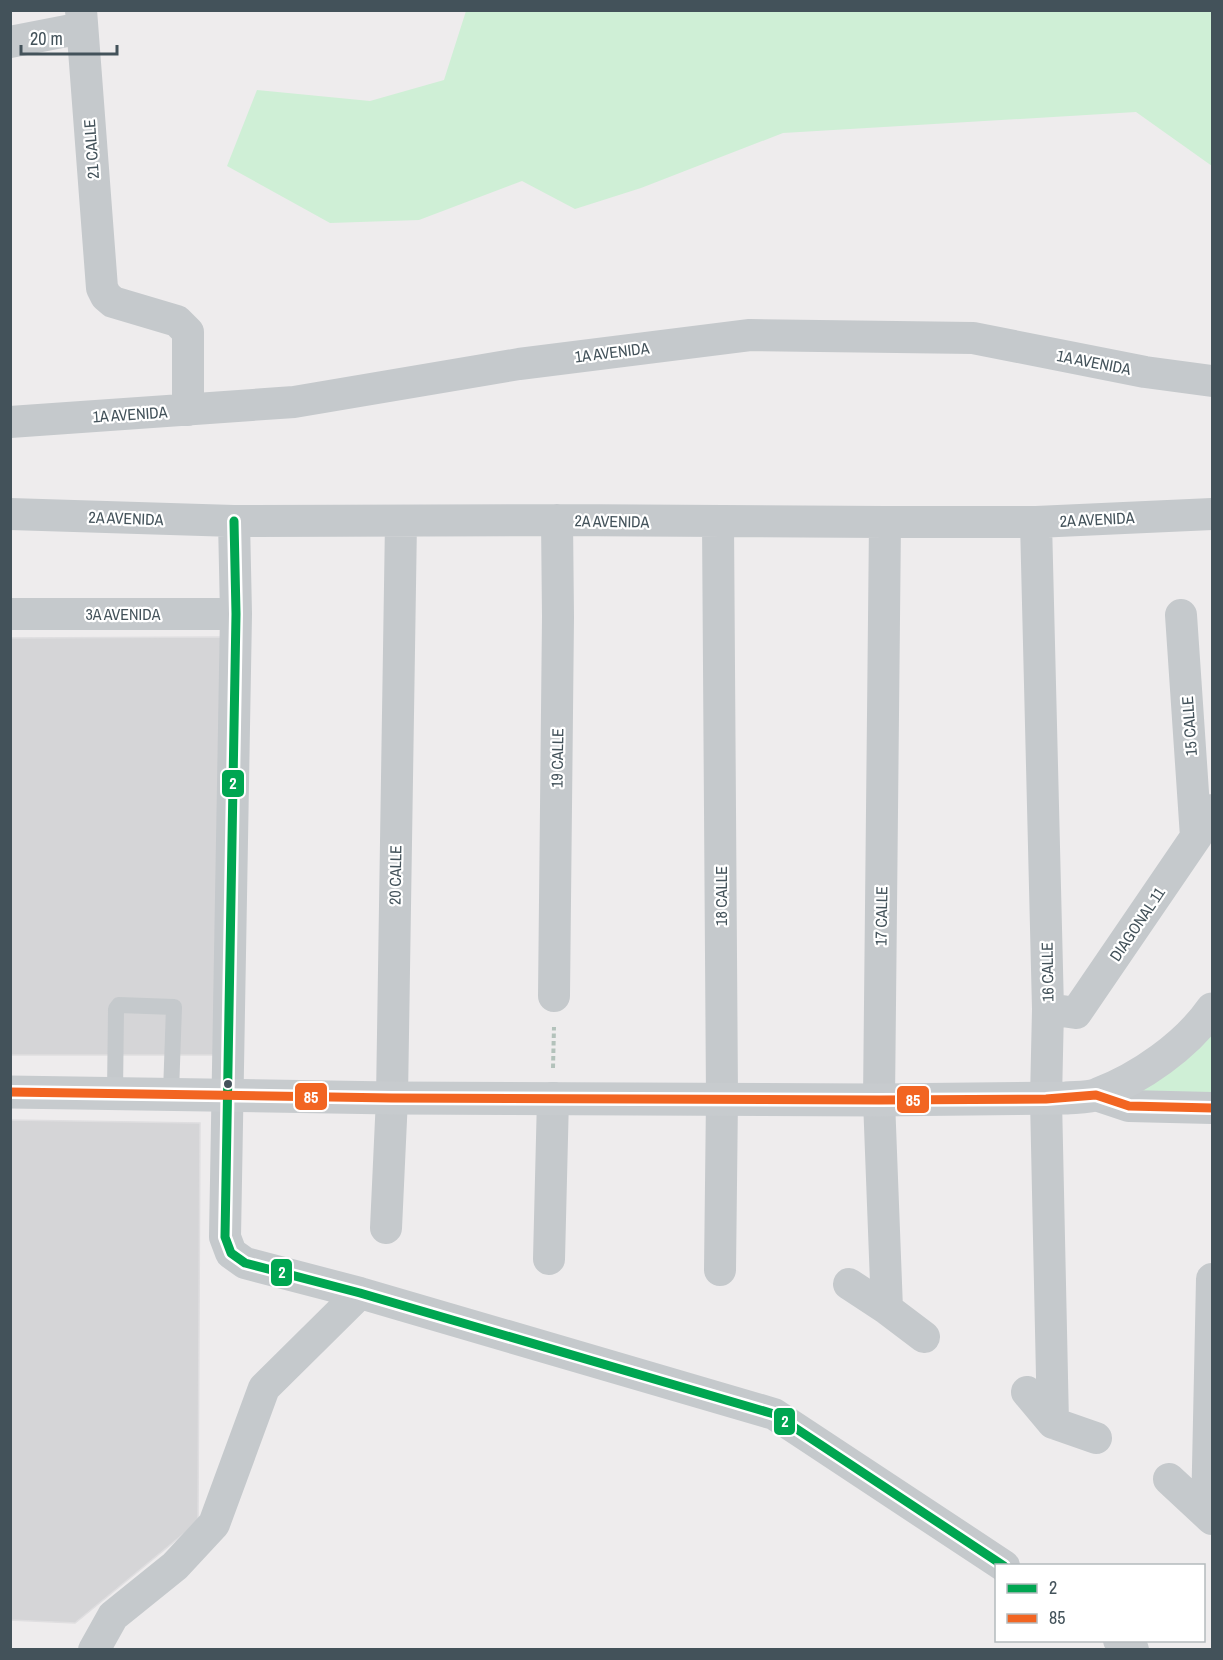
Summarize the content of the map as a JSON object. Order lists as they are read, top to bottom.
{
  "streets": {
    "street": [
      "21 CALLE",
      "1A AVENIDA",
      "2A AVENIDA",
      "3A AVENIDA",
      "15 CALLE",
      "19 CALLE",
      "20 CALLE",
      "18 CALLE",
      "17 CALLE",
      "DIAGONAL 11",
      "16 CALLE"
    ]
  },
  "crossings": [
    ["21 CALLE", "1A AVENIDA"],
    ["2A AVENIDA", "19 CALLE"],
    ["2A AVENIDA", "20 CALLE"],
    ["2A AVENIDA", "18 CALLE"],
    ["2A AVENIDA", "17 CALLE"],
    ["2A AVENIDA", "16 CALLE"],
    ["15 CALLE", "DIAGONAL 11"],
    ["DIAGONAL 11", "16 CALLE"]
  ],
  "lines": ["transit line 2", "transit line 85"],
  "legend": ["2", "85"],
  "scale_bar": "20 m"
}
